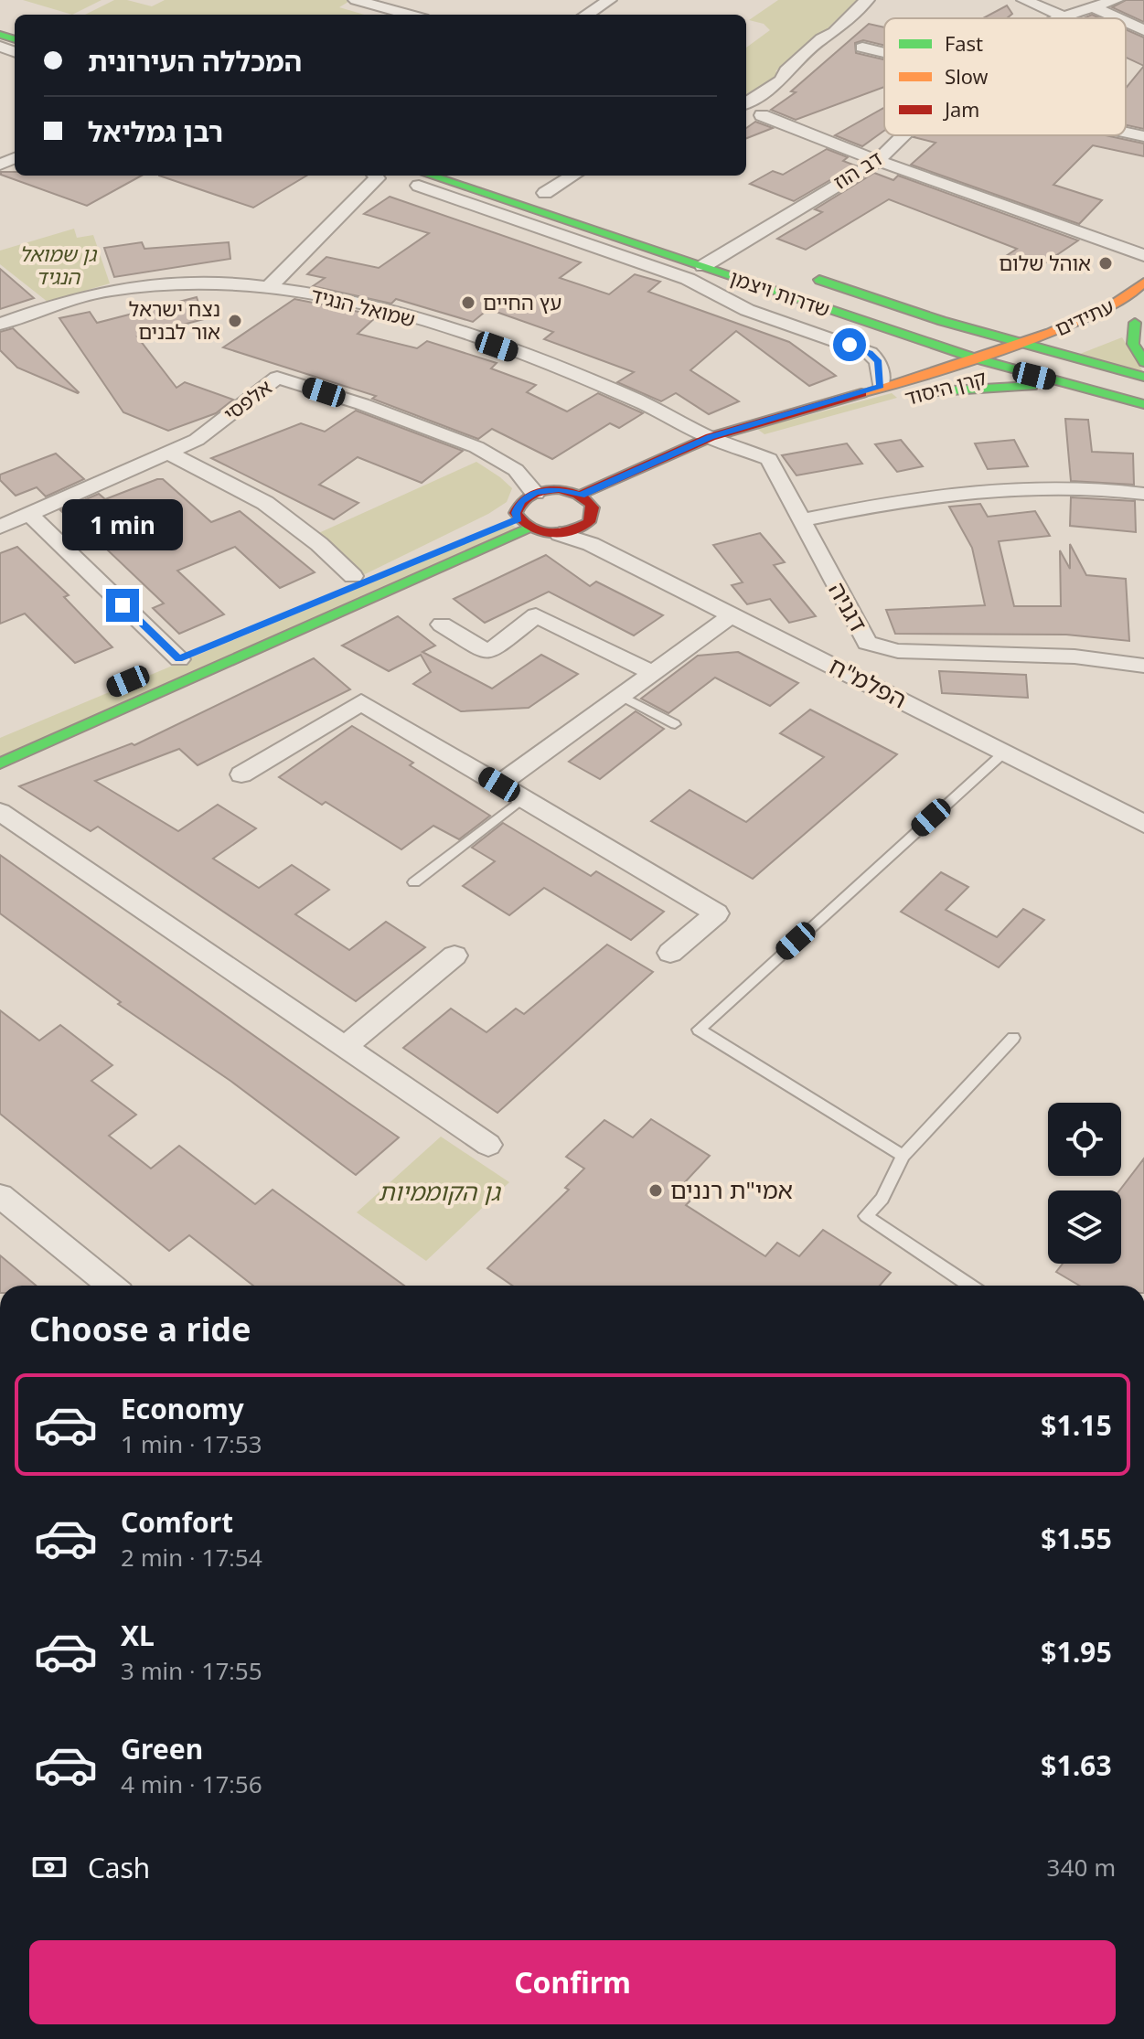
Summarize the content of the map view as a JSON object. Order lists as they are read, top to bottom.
{
  "streets": {
    "main road": ["שדרות ויצמן", "עתידים", "קרן היסוד"],
    "street": [
      "דב הוז",
      "שמואל הנגיד",
      "אלפסי",
      "דגניה",
      "הפלמ\"ח"
    ]
  },
  "crossings": [
    ["דב הוז", "שדרות ויצמן"],
    ["שדרות ויצמן", "עתידים"],
    ["שדרות ויצמן", "קרן היסוד"],
    ["שמואל הנגיד", "קרן היסוד"],
    ["שמואל הנגיד", "דגניה"],
    ["עתידים", "קרן היסוד"],
    ["קרן היסוד", "דגניה"]
  ],
  "parks": ["גן שמואל הנגיד", "גן הקוממיות"],
  "places": [
    "אוהל שלום",
    "עץ החיים",
    "נצח ישראל אור לבנים",
    "אמי\"ת רננים"
  ],
  "legend": ["Fast", "Slow", "Jam"],
  "page": {
    "banner": ["המכללה העירונית", "רבן גמליאל"],
    "bubble": "1 min",
    "heading": "Choose a ride",
    "list": [
      {
        "name": "Economy",
        "note": "1 min · 17:53",
        "value": "$1.15"
      },
      {
        "name": "Comfort",
        "note": "2 min · 17:54",
        "value": "$1.55"
      },
      {
        "name": "XL",
        "note": "3 min · 17:55",
        "value": "$1.95"
      },
      {
        "name": "Green",
        "note": "4 min · 17:56",
        "value": "$1.63"
      }
    ],
    "pay": ["Cash", "340 m"],
    "buttons": "Confirm"
  }
}
